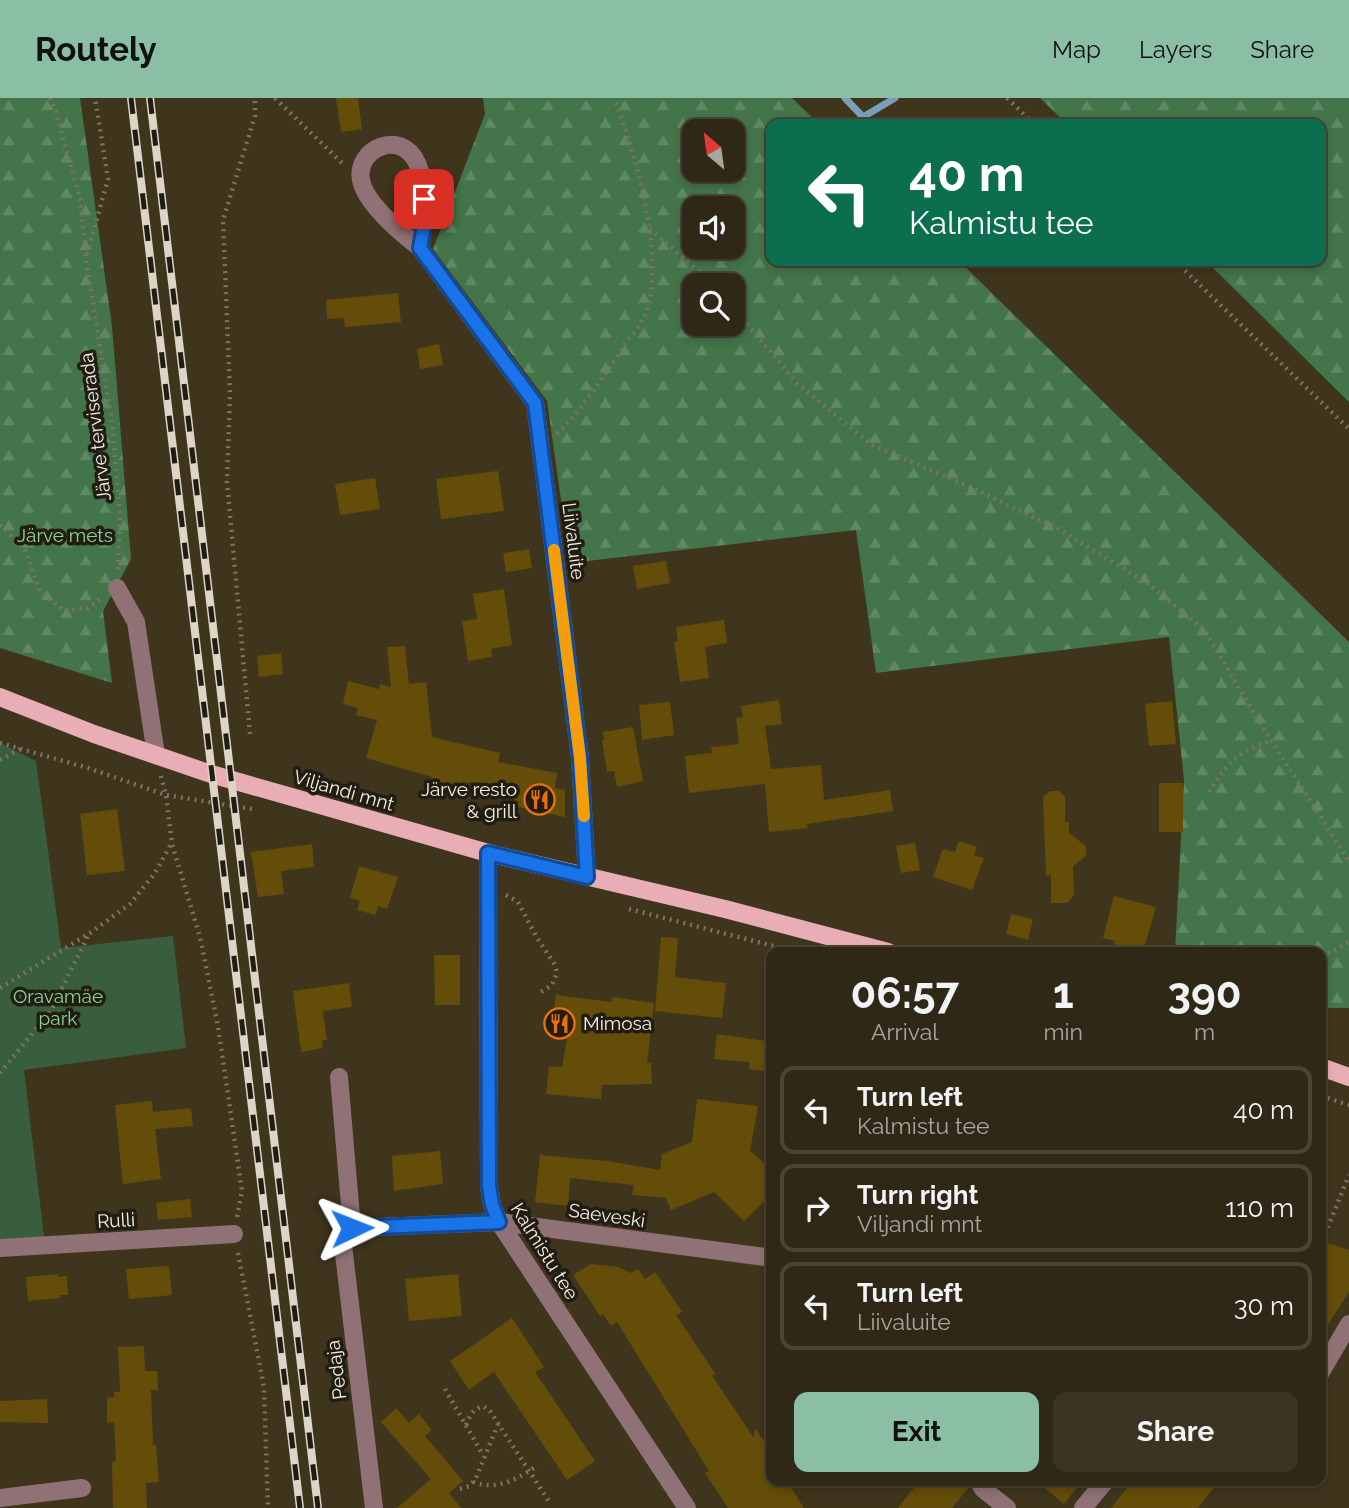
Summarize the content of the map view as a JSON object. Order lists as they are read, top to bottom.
{
  "streets": {
    "main road": ["Viljandi mnt"],
    "street": [
      "Liivaluite",
      "Saeveski",
      "Rulli",
      "Kalmistu tee",
      "Pedaja"
    ],
    "path": ["Järve terviserada"]
  },
  "crossings": [
    ["Liivaluite", "Viljandi mnt"],
    ["Viljandi mnt", "Kalmistu tee"],
    ["Saeveski", "Kalmistu tee"],
    ["Saeveski", "Pedaja"]
  ],
  "parks": ["Järve mets", "Oravamäe park"],
  "places": {
    "restaurant": ["Järve resto & grill", "Mimosa"]
  },
  "north": "top left",
  "page": {
    "header": "Routely",
    "nav": ["Map", "Layers", "Share"],
    "turn": ["40 m", "Kalmistu tee"],
    "eta": [
      "06:57",
      "Arrival",
      "1",
      "min",
      "390",
      "m"
    ],
    "list": [
      {
        "name": "Turn left",
        "note": "Kalmistu tee",
        "value": "40 m"
      },
      {
        "name": "Turn right",
        "note": "Viljandi mnt",
        "value": "110 m"
      },
      {
        "name": "Turn left",
        "note": "Liivaluite",
        "value": "30 m"
      }
    ],
    "buttons": ["Exit", "Share"]
  }
}
